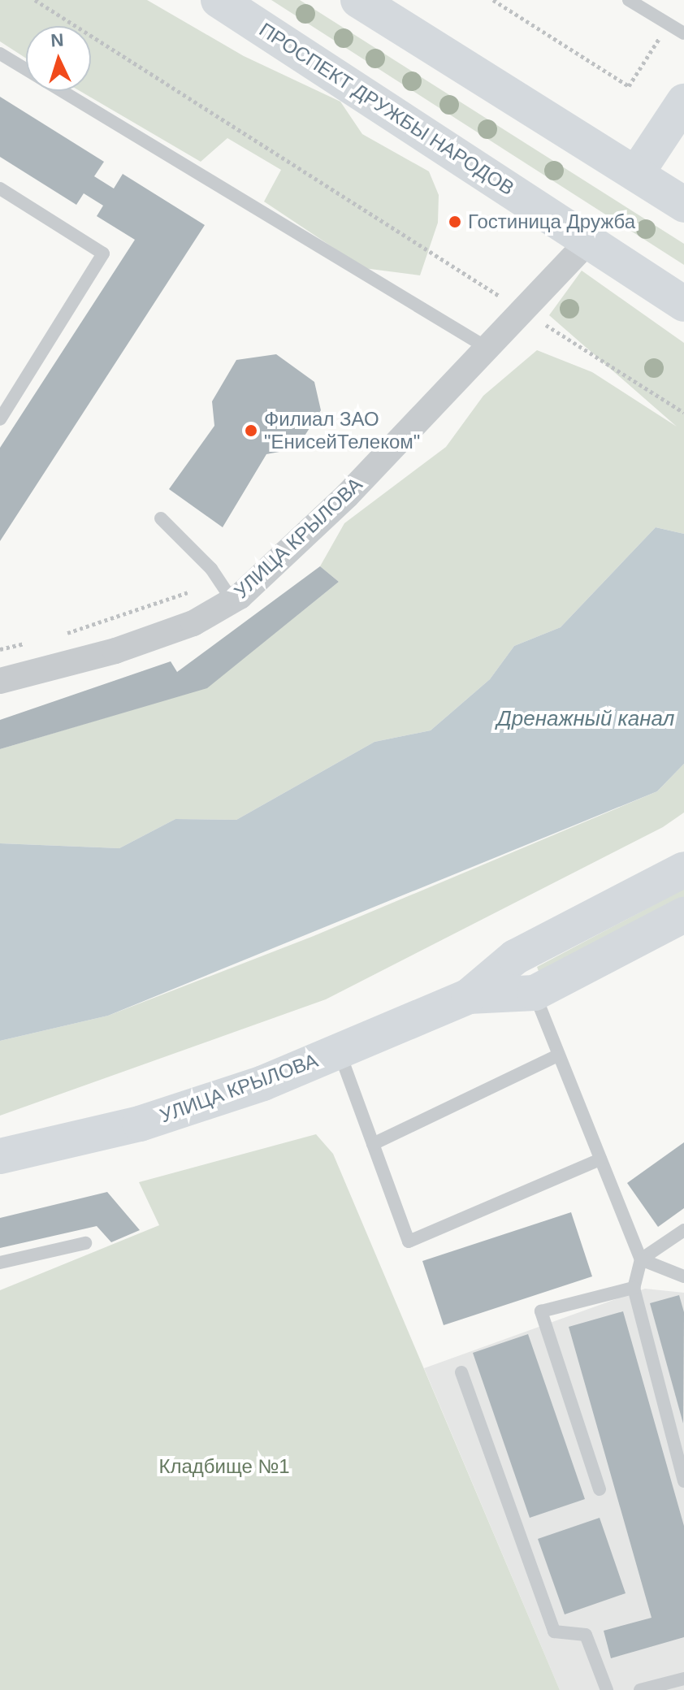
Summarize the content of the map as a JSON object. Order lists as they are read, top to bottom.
{
  "streets": {
    "main road": ["ПРОСПЕКТ ДРУЖБЫ НАРОДОВ", "УЛИЦА КРЫЛОВА"]
  },
  "crossings": [
    ["ПРОСПЕКТ ДРУЖБЫ НАРОДОВ", "УЛИЦА КРЫЛОВА"]
  ],
  "water": ["Дренажный канал"],
  "parks": ["Кладбище №1"],
  "places": ["Гостиница Дружба", "Филиал ЗАО \"ЕнисейТелеком\""],
  "north": "top"
}
